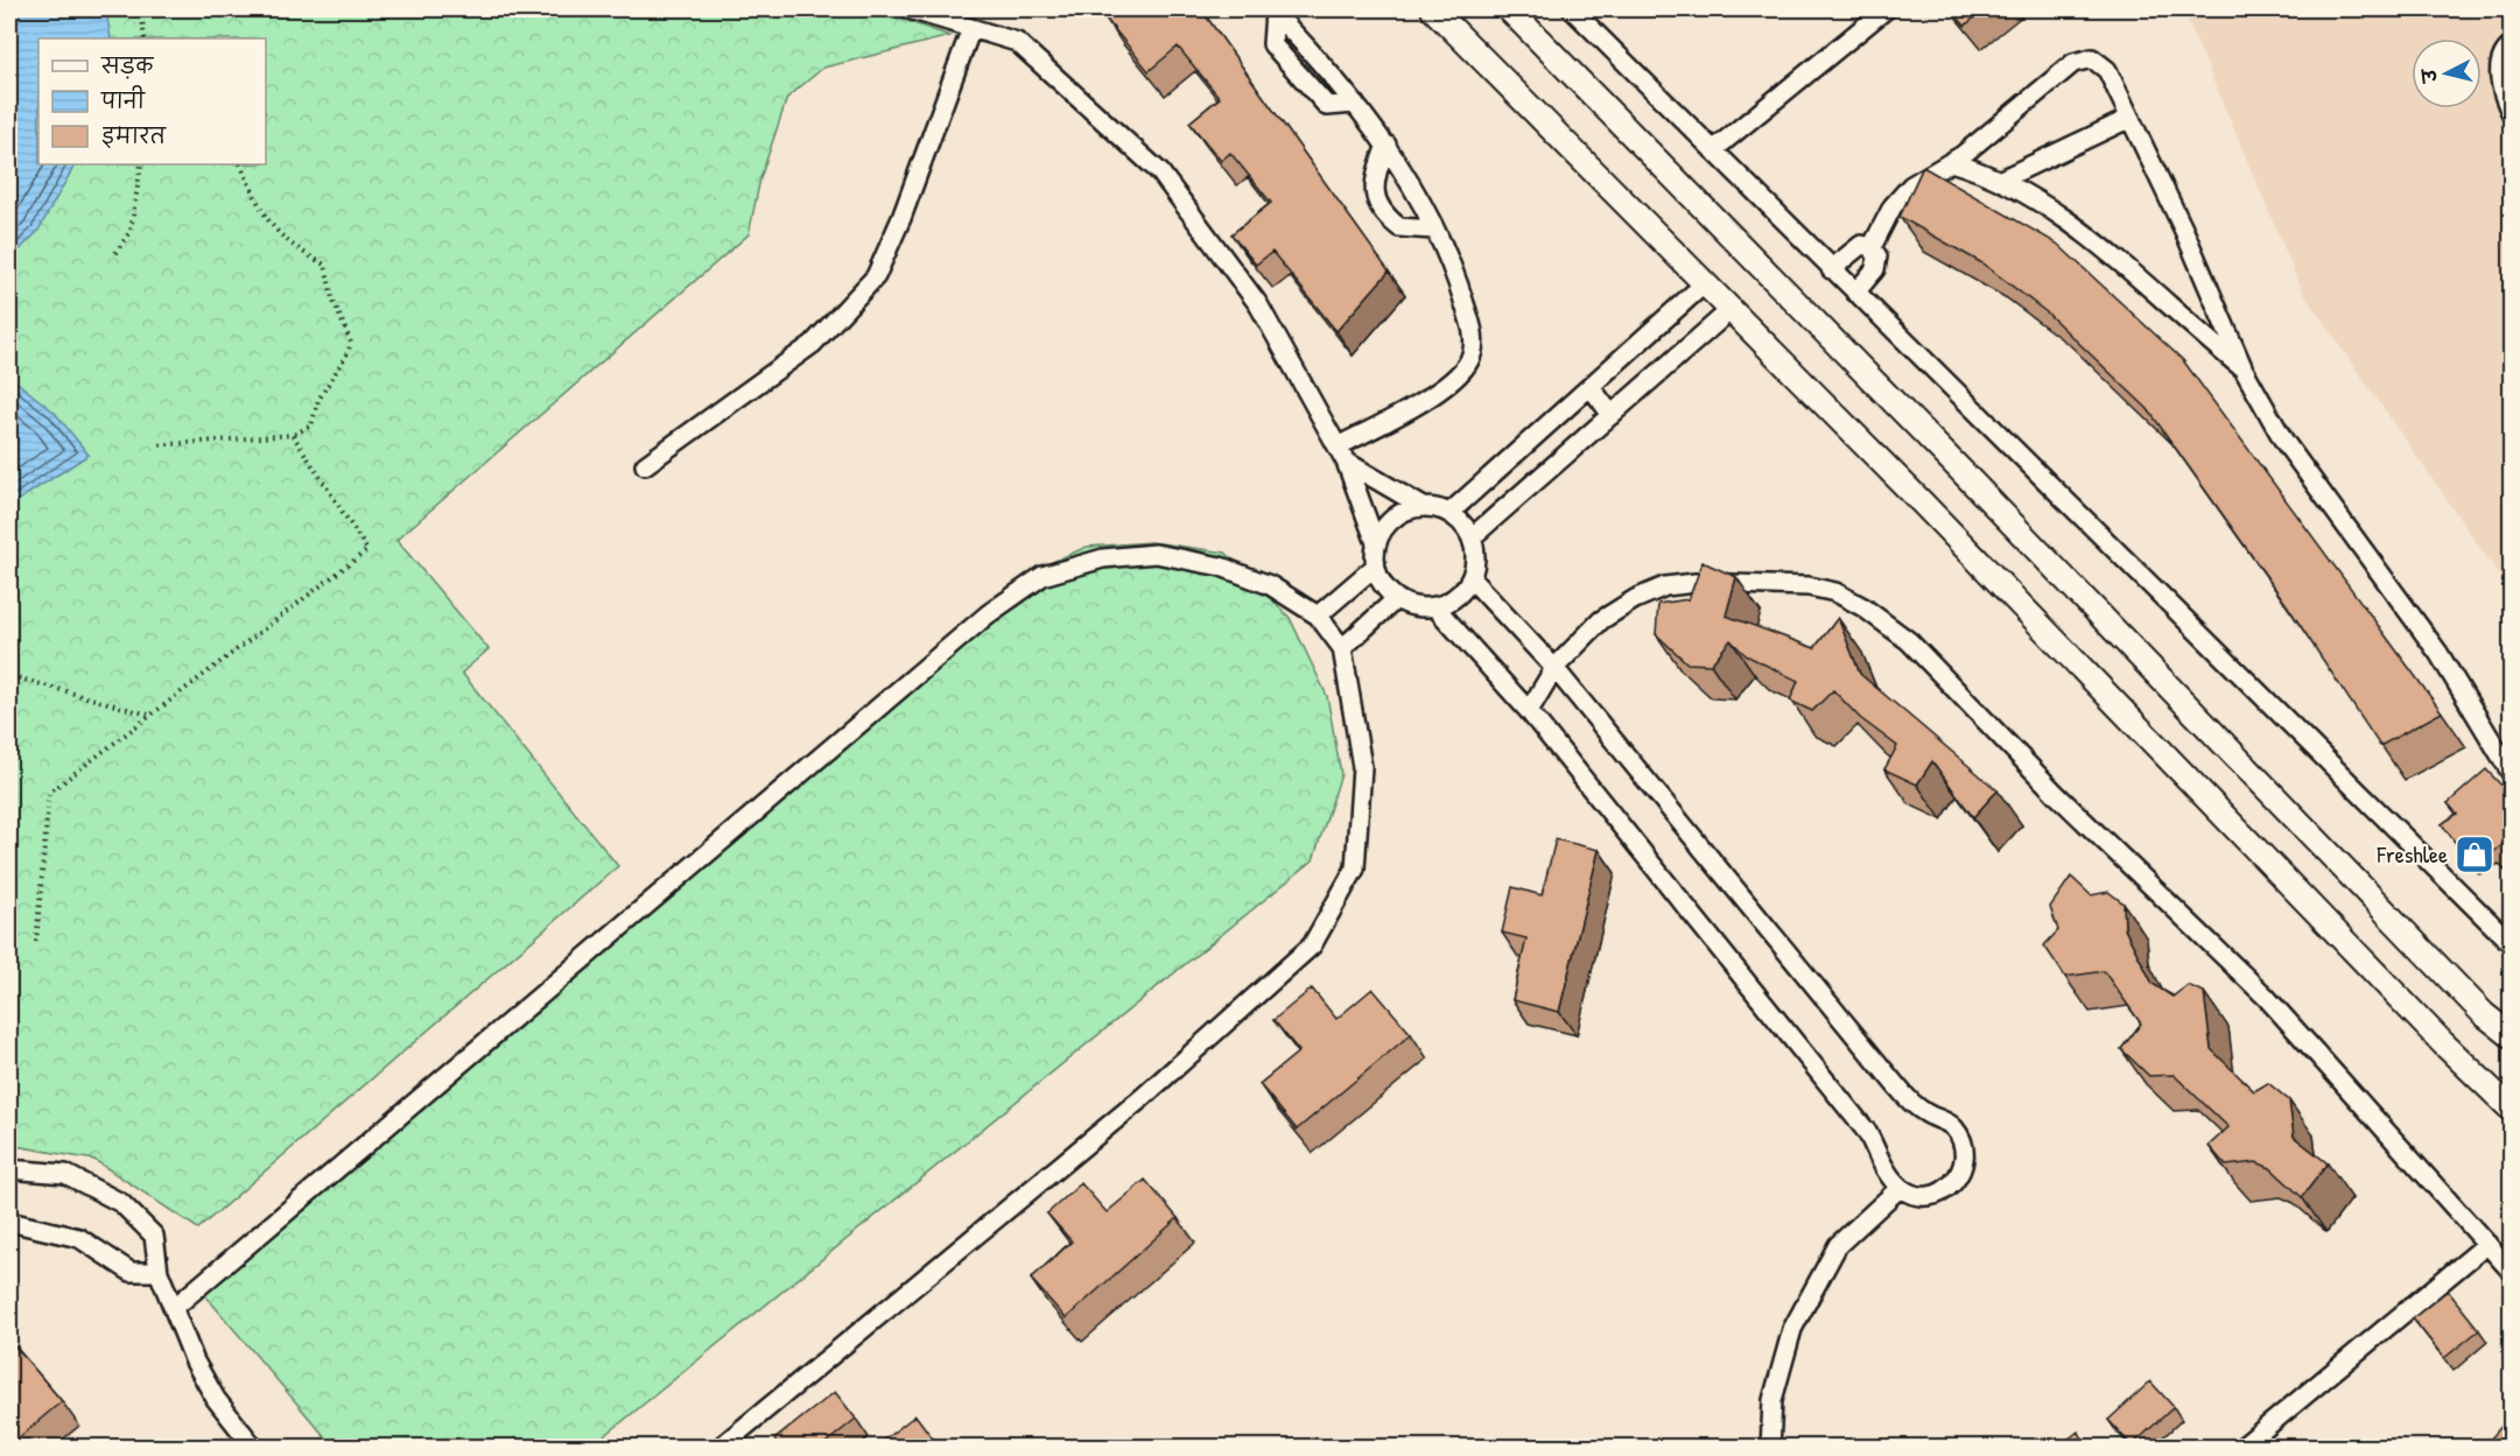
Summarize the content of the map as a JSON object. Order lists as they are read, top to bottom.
{
  "places": {
    "shop": ["Freshlee"]
  },
  "legend": ["सड़क", "पानी", "इमारत"],
  "north": "left"
}
